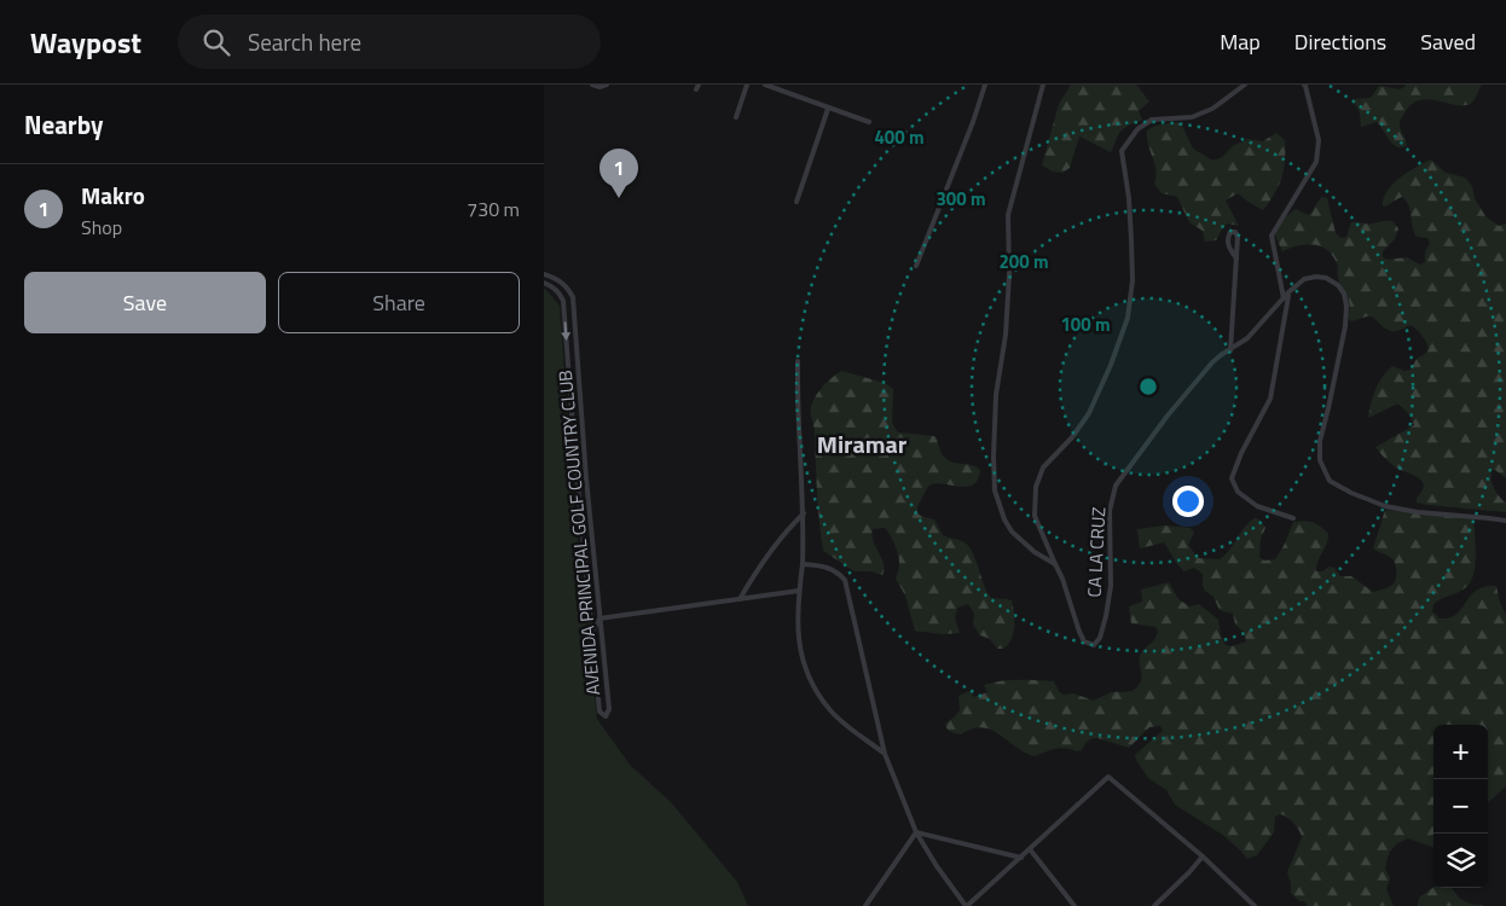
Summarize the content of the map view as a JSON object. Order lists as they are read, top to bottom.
{
  "streets": {
    "street": ["AVENIDA PRINCIPAL GOLF COUNTRY CLUB", "CA LA CRUZ"]
  },
  "districts": ["Miramar"],
  "page": {
    "header": "Waypost",
    "search": "Search here",
    "nav": ["Map", "Directions", "Saved"],
    "heading": "Nearby",
    "pins": "1",
    "list": [
      {
        "mark": "1",
        "name": "Makro",
        "note": "Shop",
        "value": "730 m"
      }
    ],
    "buttons": ["Save", "Share"],
    "map_buttons": ["+", "−"]
  },
  "rings": [
    "400 m",
    "300 m",
    "200 m",
    "100 m"
  ]
}
